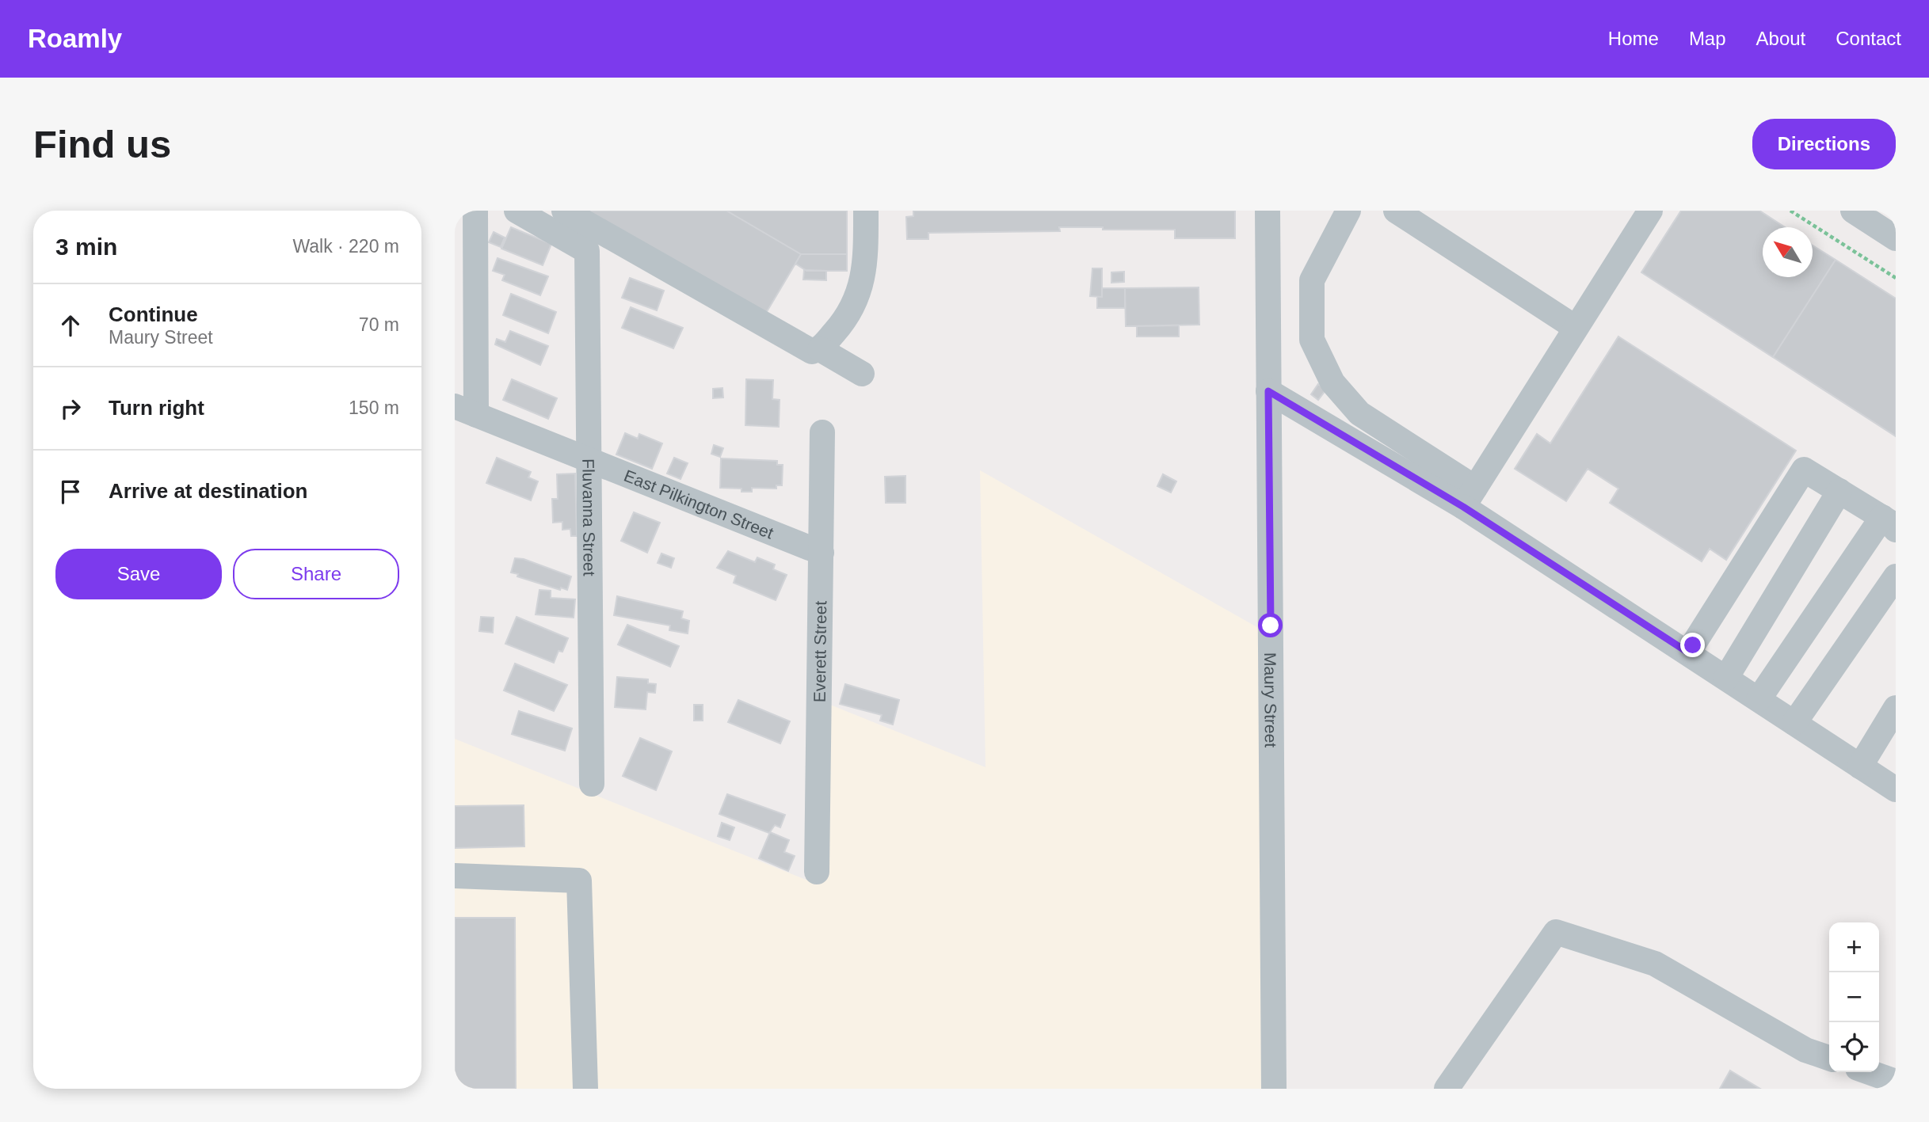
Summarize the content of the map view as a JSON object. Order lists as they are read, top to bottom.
{
  "streets": {
    "street": [
      "East Pilkington Street",
      "Fluvanna Street",
      "Everett Street",
      "Maury Street"
    ]
  },
  "crossings": [
    ["East Pilkington Street", "Fluvanna Street"],
    ["East Pilkington Street", "Everett Street"]
  ],
  "north": "top left",
  "page": {
    "header": "Roamly",
    "nav": [
      "Home",
      "Map",
      "About",
      "Contact"
    ],
    "buttons": [
      "Directions",
      ["Save", "Share"]
    ],
    "title": "Find us",
    "heading": ["3 min", "Walk · 220 m"],
    "list": [
      ["Continue", "Maury Street", "70 m"],
      ["Turn right", "150 m"],
      "Arrive at destination"
    ],
    "map_buttons": ["+", "−"]
  }
}
